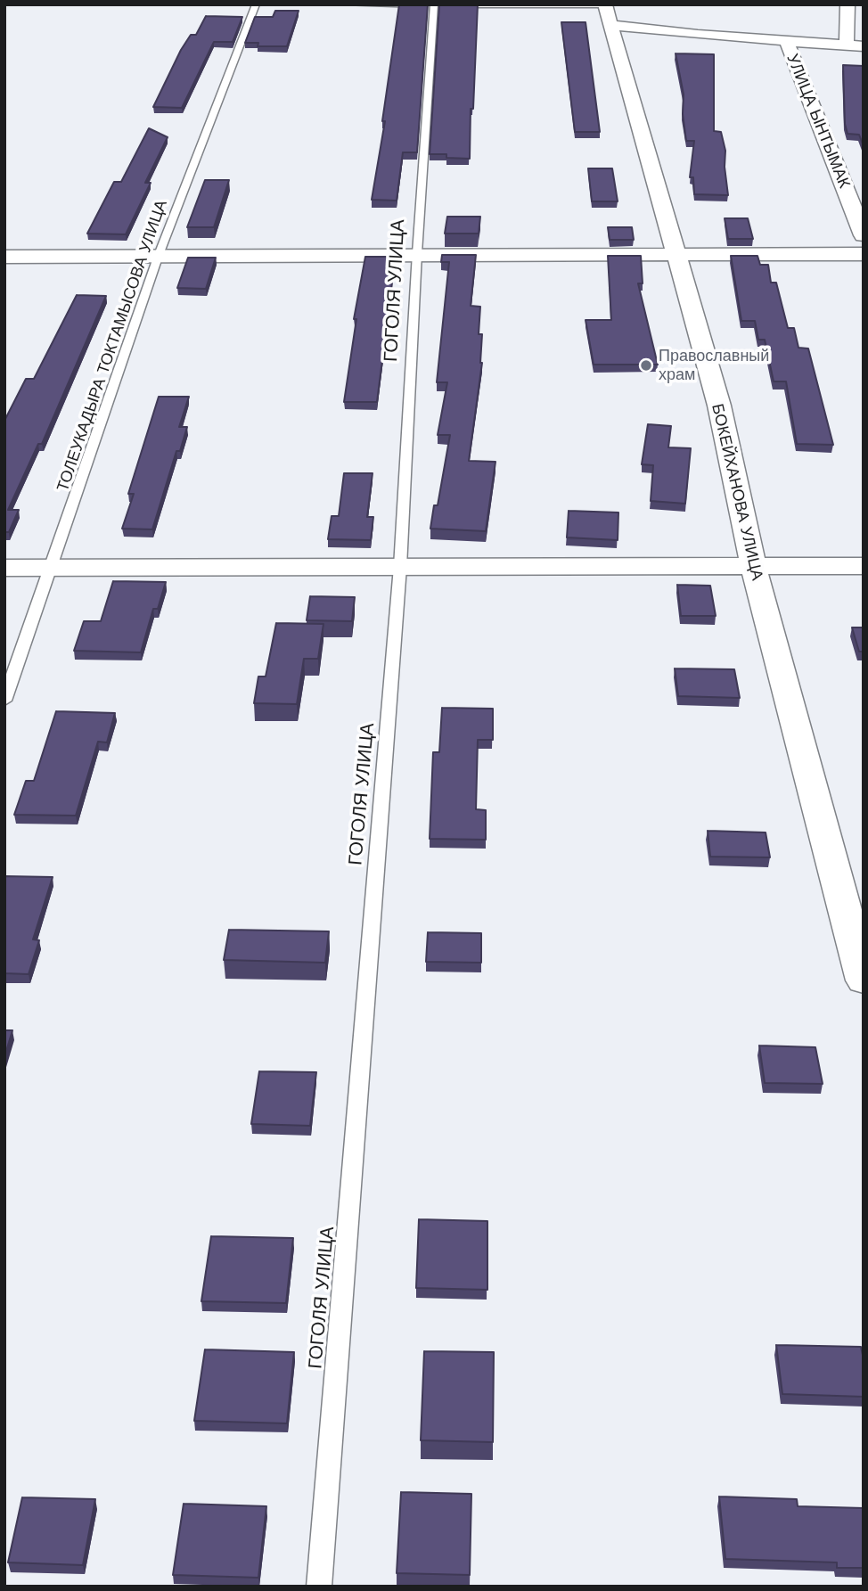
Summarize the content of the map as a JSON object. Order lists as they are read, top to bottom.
{
  "streets": {
    "street": ["УЛИЦА ЫНТЫМАК", "БОКЕЙХАНОВА УЛИЦА"],
    "lane": ["ГОГОЛЯ УЛИЦА", "ТОЛЕУКАДЫРА ТОКТАМЫСОВА УЛИЦА"]
  },
  "places": ["Православный храм"]
}
